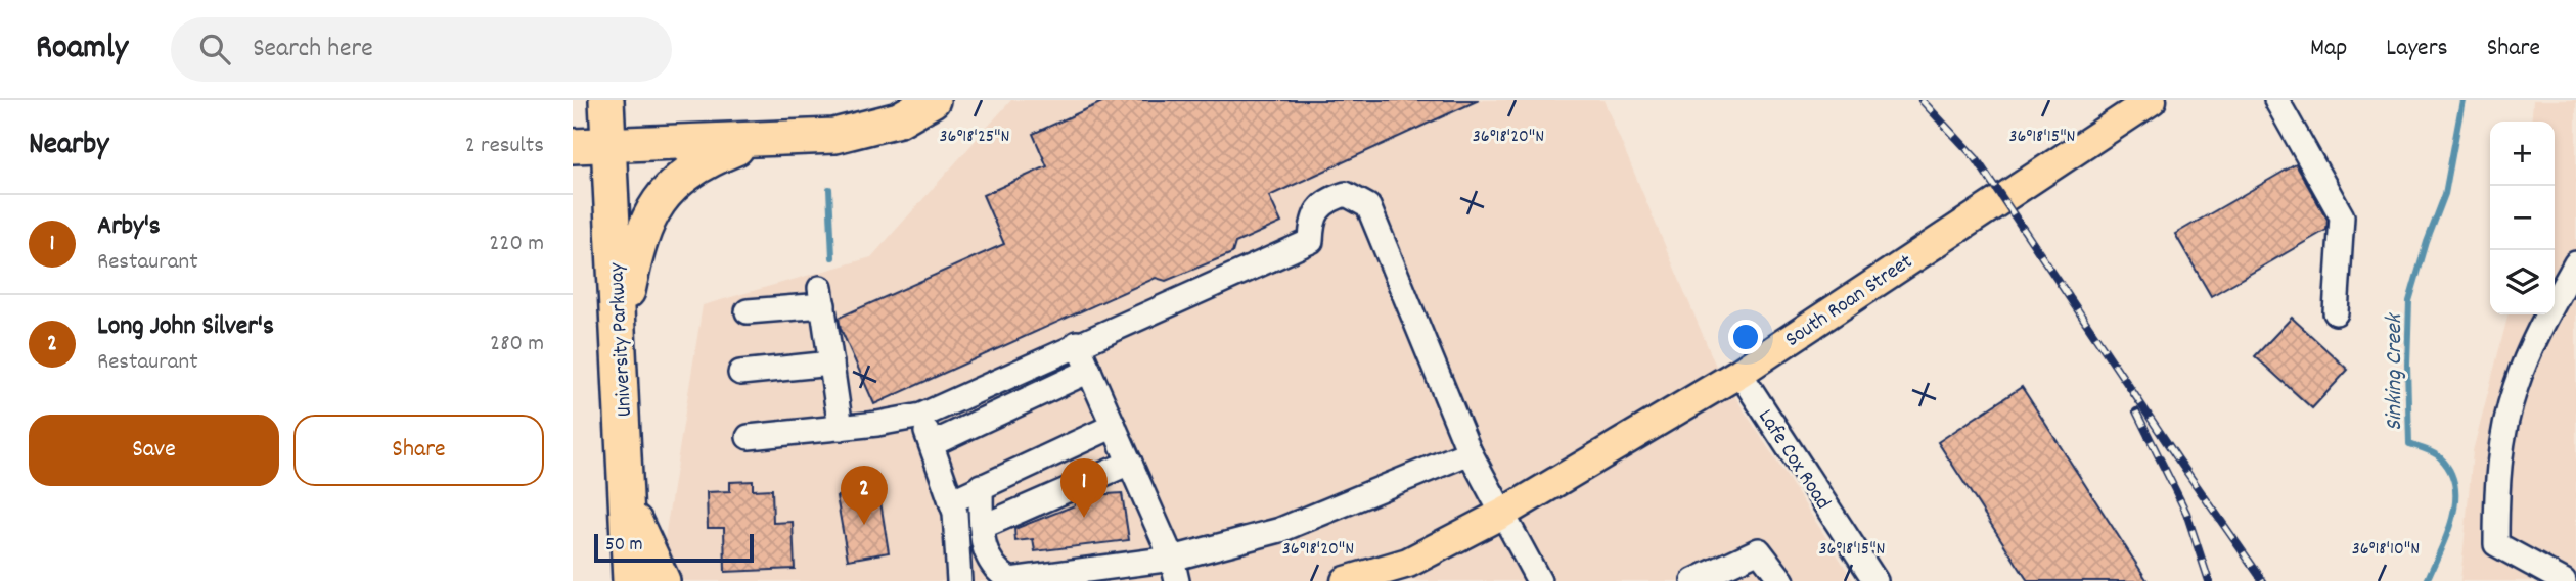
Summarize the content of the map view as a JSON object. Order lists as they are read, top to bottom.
{
  "streets": {
    "highway": ["University Parkway"],
    "main road": ["South Roan Street"],
    "street": ["Lafe Cox Road"]
  },
  "crossings": [
    ["South Roan Street", "Lafe Cox Road"]
  ],
  "water": ["Sinking Creek"],
  "scale_bar": "50 m",
  "page": {
    "header": "Roamly",
    "search": "Search here",
    "nav": ["Map", "Layers", "Share"],
    "heading": ["Nearby", "2 results"],
    "map_buttons": ["+", "−"],
    "list": [
      {
        "mark": "1",
        "name": "Arby's",
        "note": "Restaurant",
        "value": "220 m"
      },
      {
        "mark": "2",
        "name": "Long John Silver's",
        "note": "Restaurant",
        "value": "280 m"
      }
    ],
    "buttons": ["Save", "Share"],
    "pins": ["1", "2"],
    "scale": "50 m"
  },
  "coordinates": [
    "36°18'25\"N",
    "36°18'20\"N",
    "36°18'15\"N",
    "36°18'10\"N"
  ]
}
